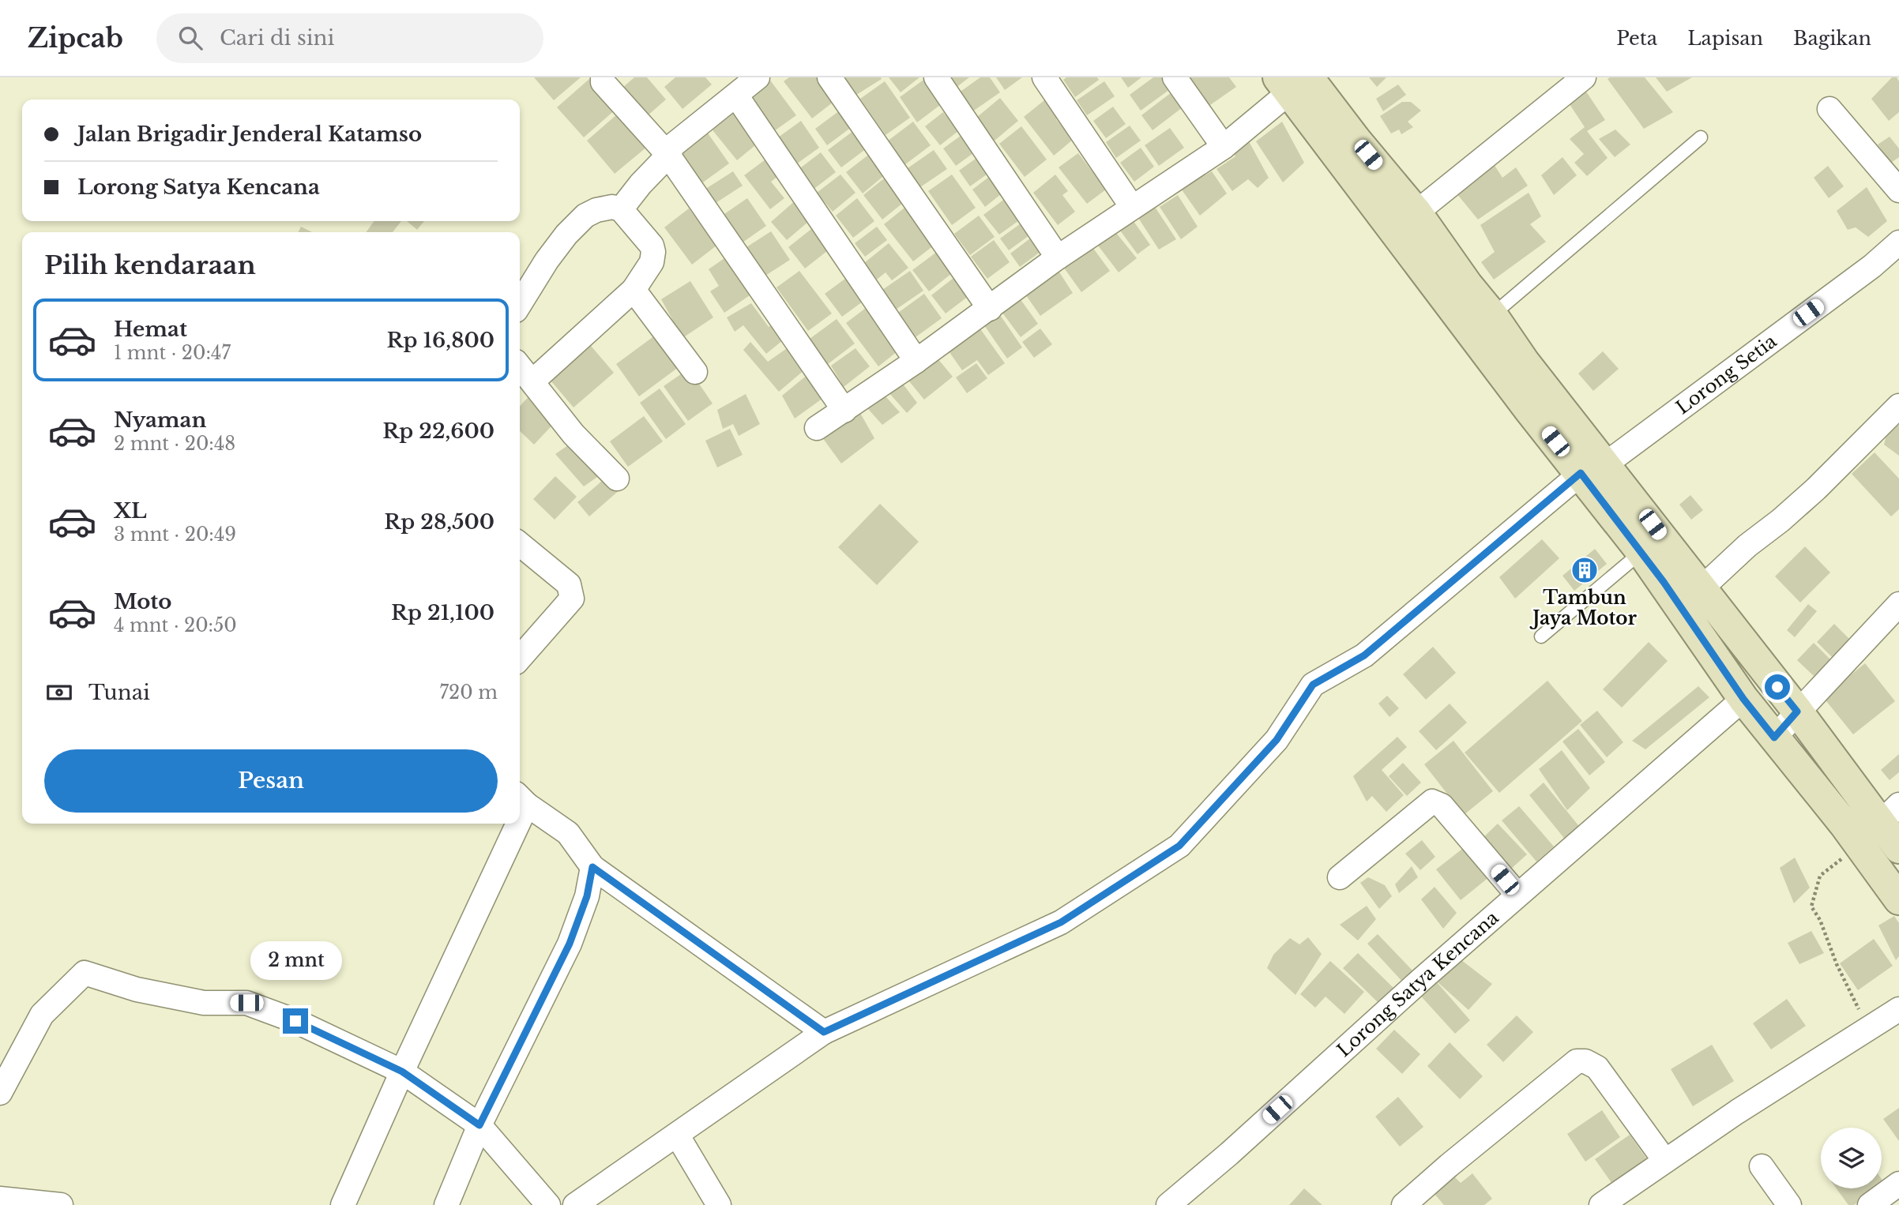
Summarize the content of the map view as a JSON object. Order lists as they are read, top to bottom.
{
  "streets": {
    "street": ["Lorong Setia", "Lorong Satya Kencana"]
  },
  "places": {
    "building": ["Tambun Jaya Motor"]
  },
  "page": {
    "header": "Zipcab",
    "search": "Cari di sini",
    "nav": ["Peta", "Lapisan", "Bagikan"],
    "banner": ["Jalan Brigadir Jenderal Katamso", "Lorong Satya Kencana"],
    "heading": "Pilih kendaraan",
    "list": [
      {
        "name": "Hemat",
        "note": "1 mnt · 20:47",
        "value": "Rp 16,800"
      },
      {
        "name": "Nyaman",
        "note": "2 mnt · 20:48",
        "value": "Rp 22,600"
      },
      {
        "name": "XL",
        "note": "3 mnt · 20:49",
        "value": "Rp 28,500"
      },
      {
        "name": "Moto",
        "note": "4 mnt · 20:50",
        "value": "Rp 21,100"
      }
    ],
    "pay": ["Tunai", "720 m"],
    "buttons": "Pesan",
    "bubble": "2 mnt"
  }
}
